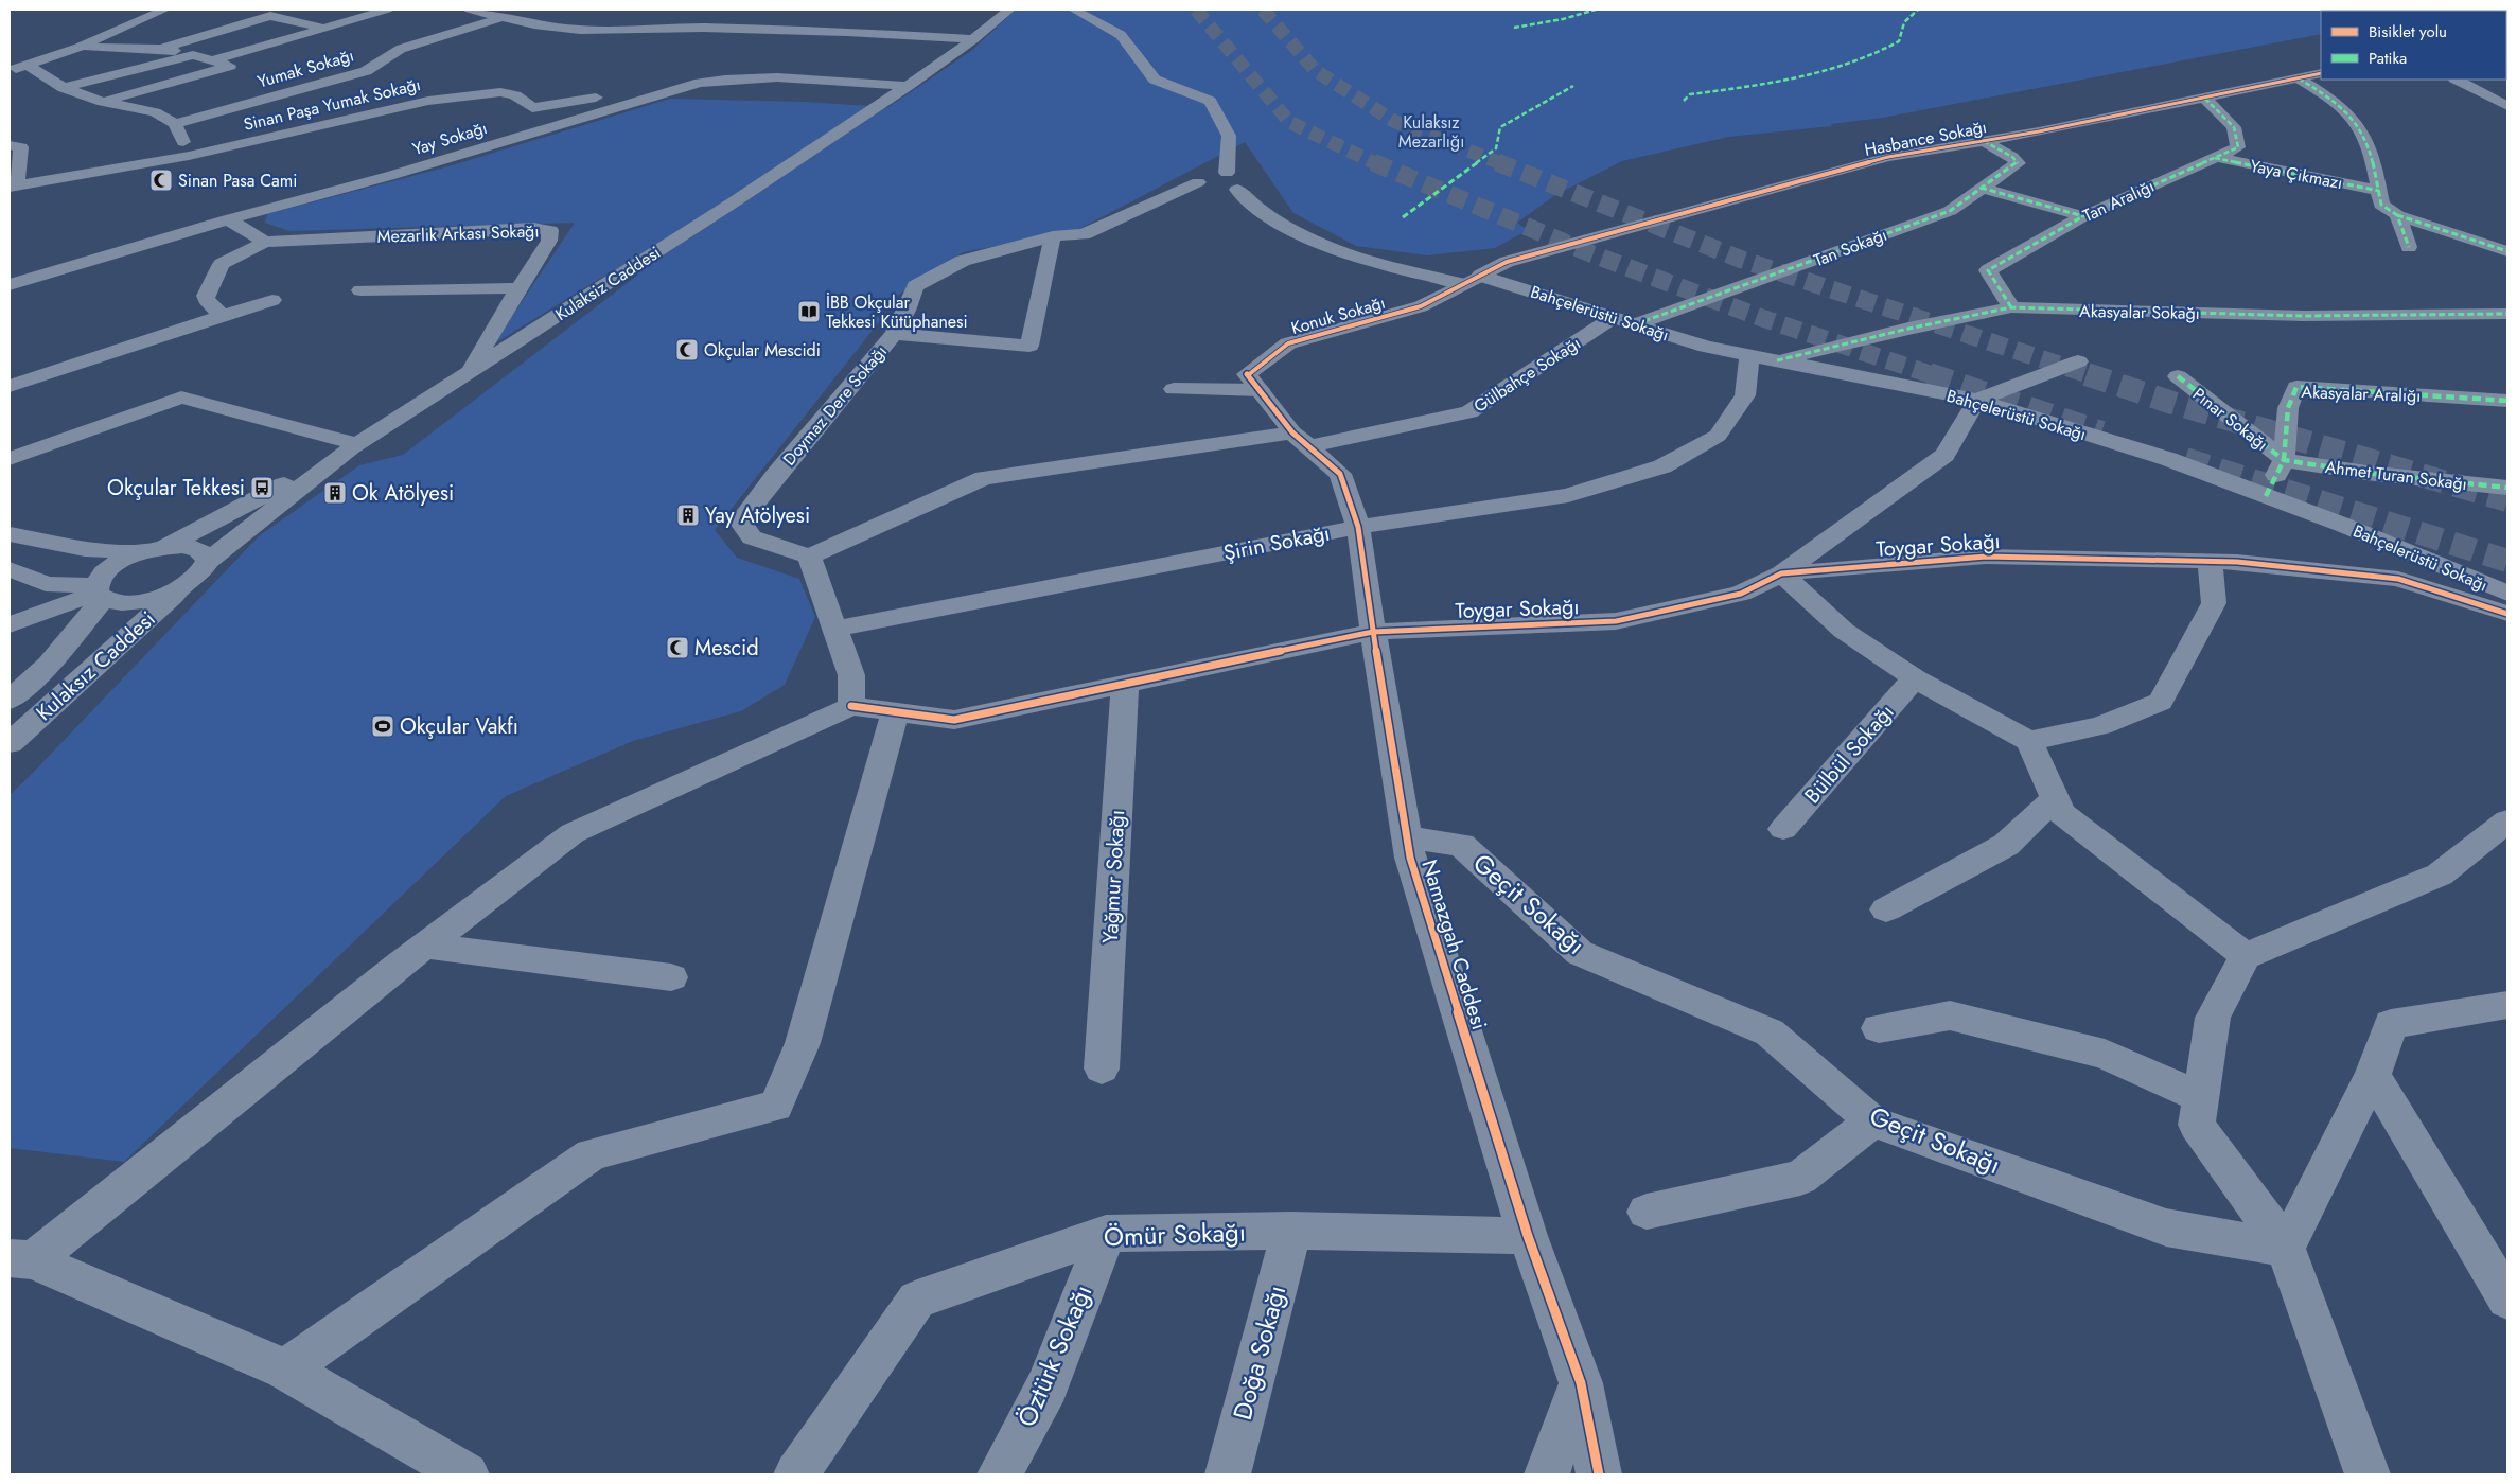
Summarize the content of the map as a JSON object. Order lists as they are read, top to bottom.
{
  "streets": {
    "street": [
      "Yumak Sokağı",
      "Sinan Paşa Yumak Sokağı",
      "Yay Sokağı",
      "Hasbance Sokağı",
      "Yaya Çıkmazı",
      "Tan Aralığı",
      "Mezarlık Arkası Sokağı",
      "Tan Sokağı",
      "Kulaksiz Caddesi",
      "Akasyalar Sokağı",
      "Bahçelerüstü Sokağı",
      "Konuk Sokağı",
      "Gülbahçe Sokağı",
      "Akasyalar Aralığı",
      "Doymaz Dere Sokağı",
      "Pınar Sokağı",
      "Ahmet Turan Sokağı",
      "Şirin Sokağı",
      "Toygar Sokağı",
      "Kulaksız Caddesi",
      "Bülbül Sokağı",
      "Yağmur Sokağı",
      "Geçit Sokağı",
      "Namazgah Caddesi",
      "Ömür Sokağı",
      "Doğa Sokağı",
      "Öztürk Sokağı"
    ]
  },
  "crossings": [
    ["Sinan Paşa Yumak Sokağı", "Yay Sokağı"],
    ["Yay Sokağı", "Kulaksiz Caddesi"],
    ["Hasbance Sokağı", "Tan Aralığı"],
    ["Hasbance Sokağı", "Tan Sokağı"],
    ["Hasbance Sokağı", "Bahçelerüstü Sokağı"],
    ["Hasbance Sokağı", "Konuk Sokağı"],
    ["Yaya Çıkmazı", "Tan Aralığı"],
    ["Tan Aralığı", "Akasyalar Sokağı"],
    ["Mezarlık Arkası Sokağı", "Kulaksiz Caddesi"],
    ["Tan Sokağı", "Bahçelerüstü Sokağı"],
    ["Kulaksiz Caddesi", "Kulaksız Caddesi"],
    ["Akasyalar Sokağı", "Bahçelerüstü Sokağı"],
    ["Bahçelerüstü Sokağı", "Konuk Sokağı"],
    ["Bahçelerüstü Sokağı", "Gülbahçe Sokağı"],
    ["Bahçelerüstü Sokağı", "Akasyalar Aralığı"],
    ["Bahçelerüstü Sokağı", "Şirin Sokağı"],
    ["Konuk Sokağı", "Gülbahçe Sokağı"],
    ["Konuk Sokağı", "Namazgah Caddesi"],
    ["Gülbahçe Sokağı", "Doymaz Dere Sokağı"],
    ["Gülbahçe Sokağı", "Namazgah Caddesi"],
    ["Akasyalar Aralığı", "Pınar Sokağı"],
    ["Akasyalar Aralığı", "Ahmet Turan Sokağı"],
    ["Pınar Sokağı", "Ahmet Turan Sokağı"],
    ["Şirin Sokağı", "Namazgah Caddesi"],
    ["Toygar Sokağı", "Yağmur Sokağı"],
    ["Toygar Sokağı", "Namazgah Caddesi"],
    ["Geçit Sokağı", "Namazgah Caddesi"],
    ["Namazgah Caddesi", "Ömür Sokağı"],
    ["Ömür Sokağı", "Doğa Sokağı"],
    ["Ömür Sokağı", "Öztürk Sokağı"]
  ],
  "parks": ["Kulaksız Mezarlığı"],
  "places": {
    "mosque": ["Sinan Pasa Cami", "Okçular Mescidi", "Mescid"],
    "library": ["İBB Okçular Tekkesi Kütüphanesi"],
    "bus stop": ["Okçular Tekkesi"],
    "building": ["Ok Atölyesi", "Yay Atölyesi"],
    "sports": ["Okçular Vakfı"]
  },
  "legend": ["Bisiklet yolu", "Patika"]
}
